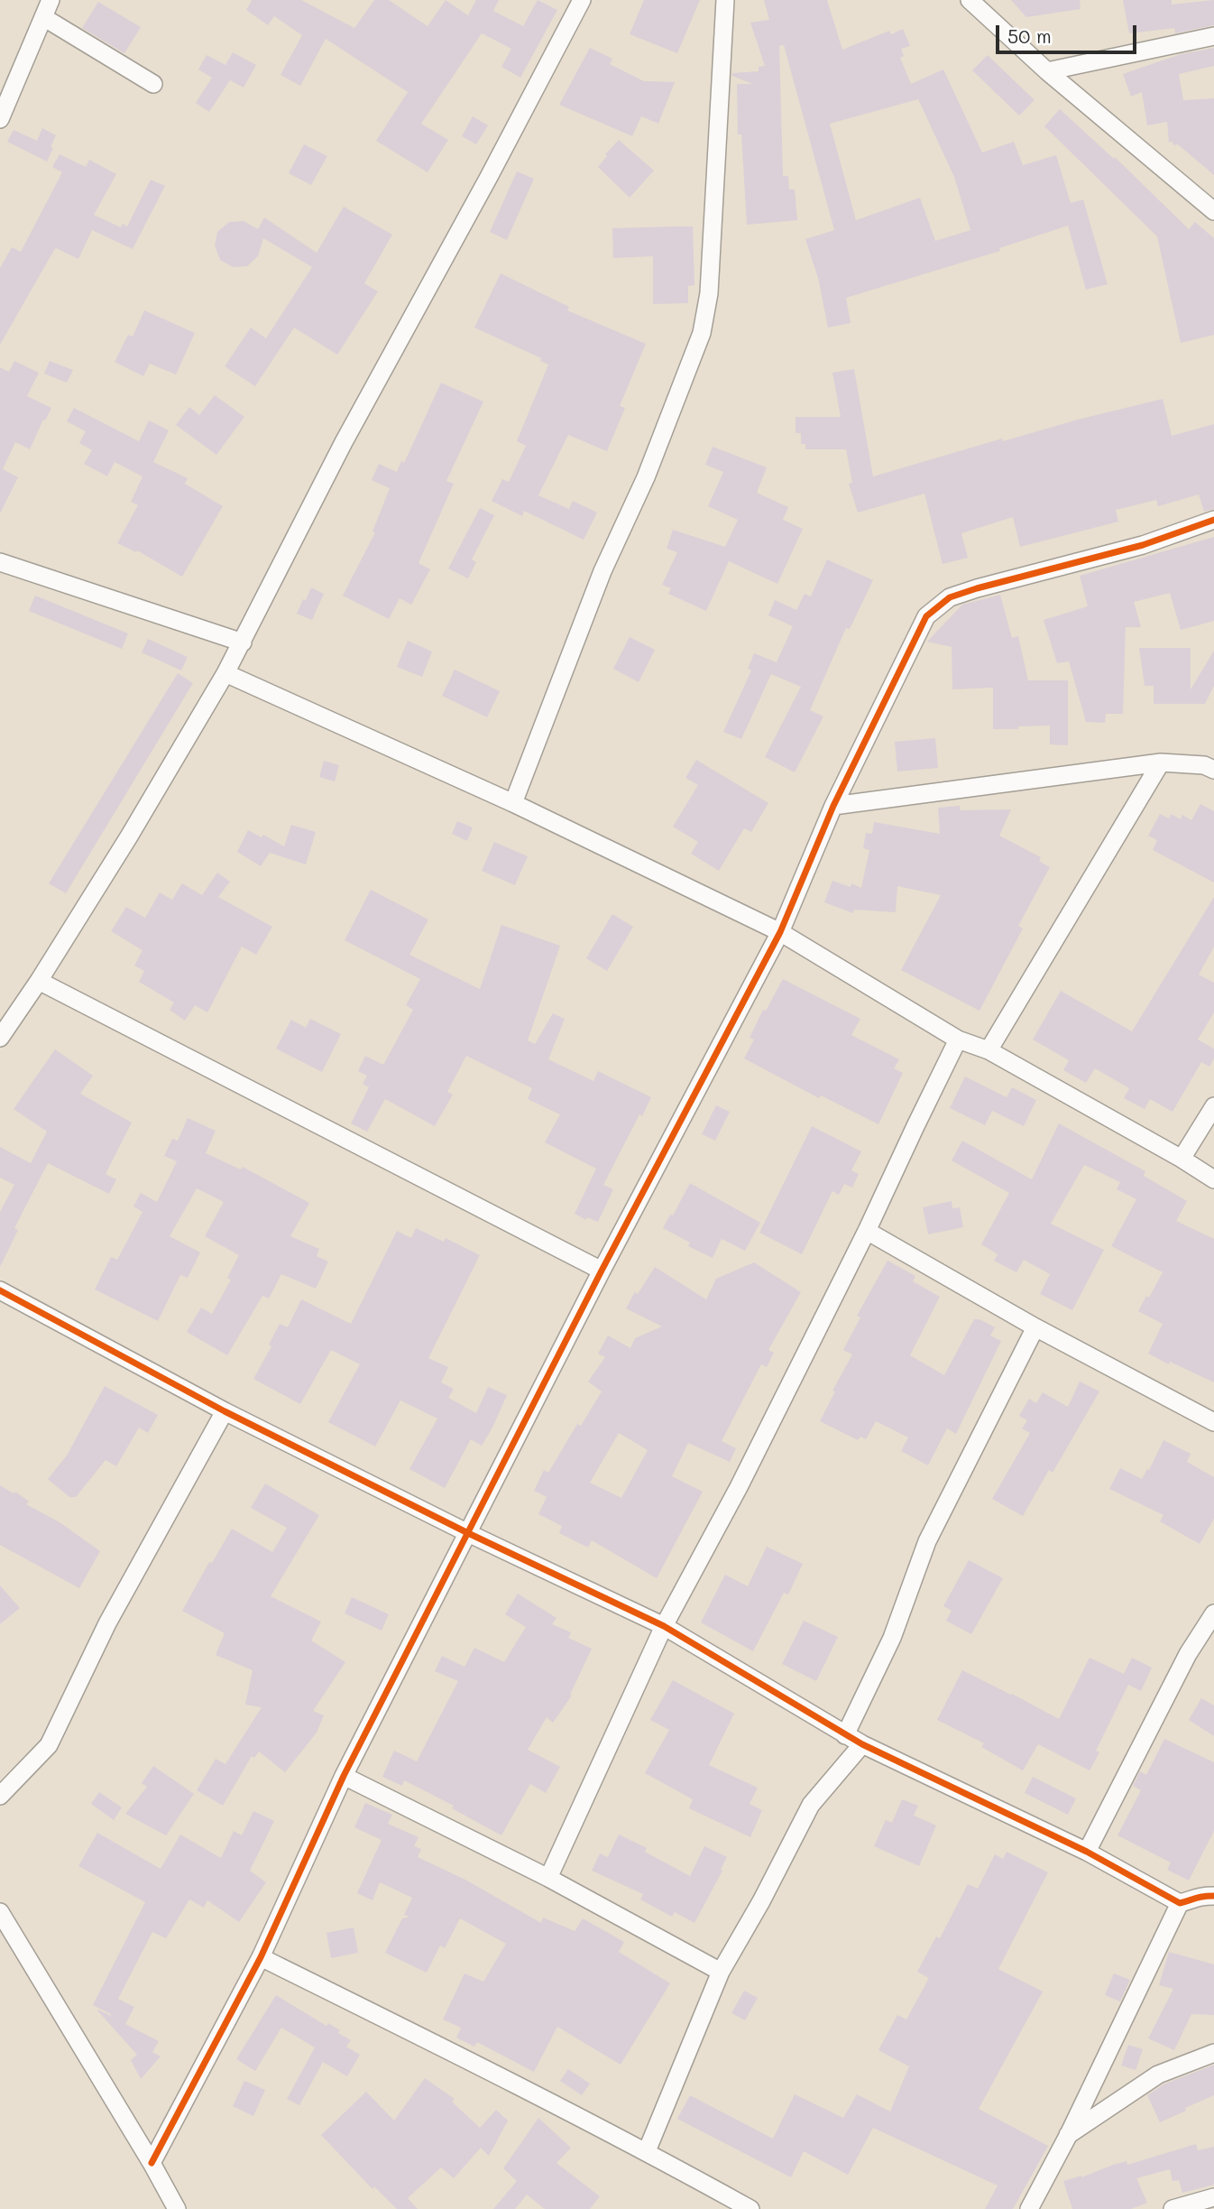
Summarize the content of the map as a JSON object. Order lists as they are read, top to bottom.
{
  "scale_bar": "50 m"
}
